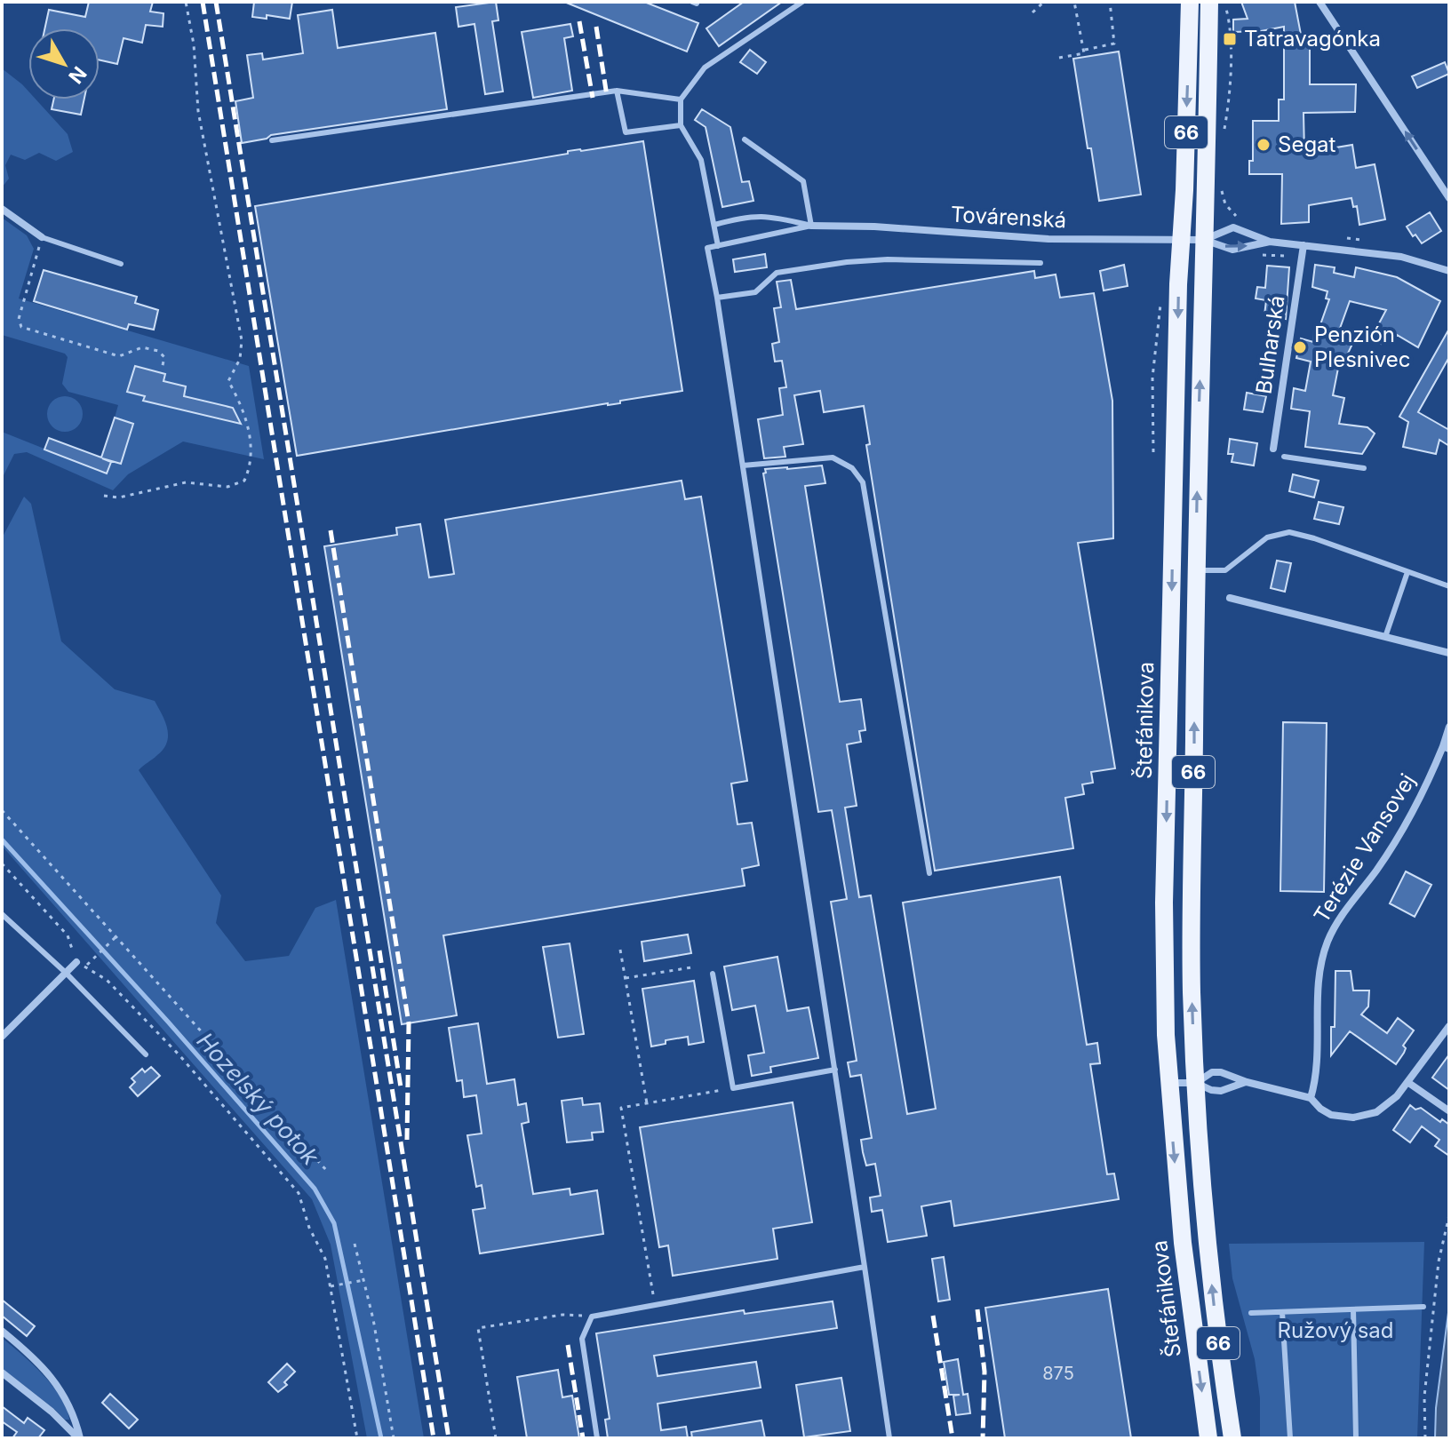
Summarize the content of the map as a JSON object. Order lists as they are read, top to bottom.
{
  "streets": {
    "main road": ["66", "Štefánikova"],
    "street": ["Továrenská", "Bulharská", "Terézie Vansovej"]
  },
  "crossings": [
    ["66", "Továrenská"],
    ["Továrenská", "Bulharská"],
    ["Továrenská", "Štefánikova"]
  ],
  "water": ["Hozelský potok"],
  "parks": ["Ružový sad"],
  "places": {
    "transit": ["Tatravagónka"],
    "other": ["Segat", "Penzión Plesnivec"]
  },
  "house_numbers": ["875"],
  "north": "bottom right"
}
